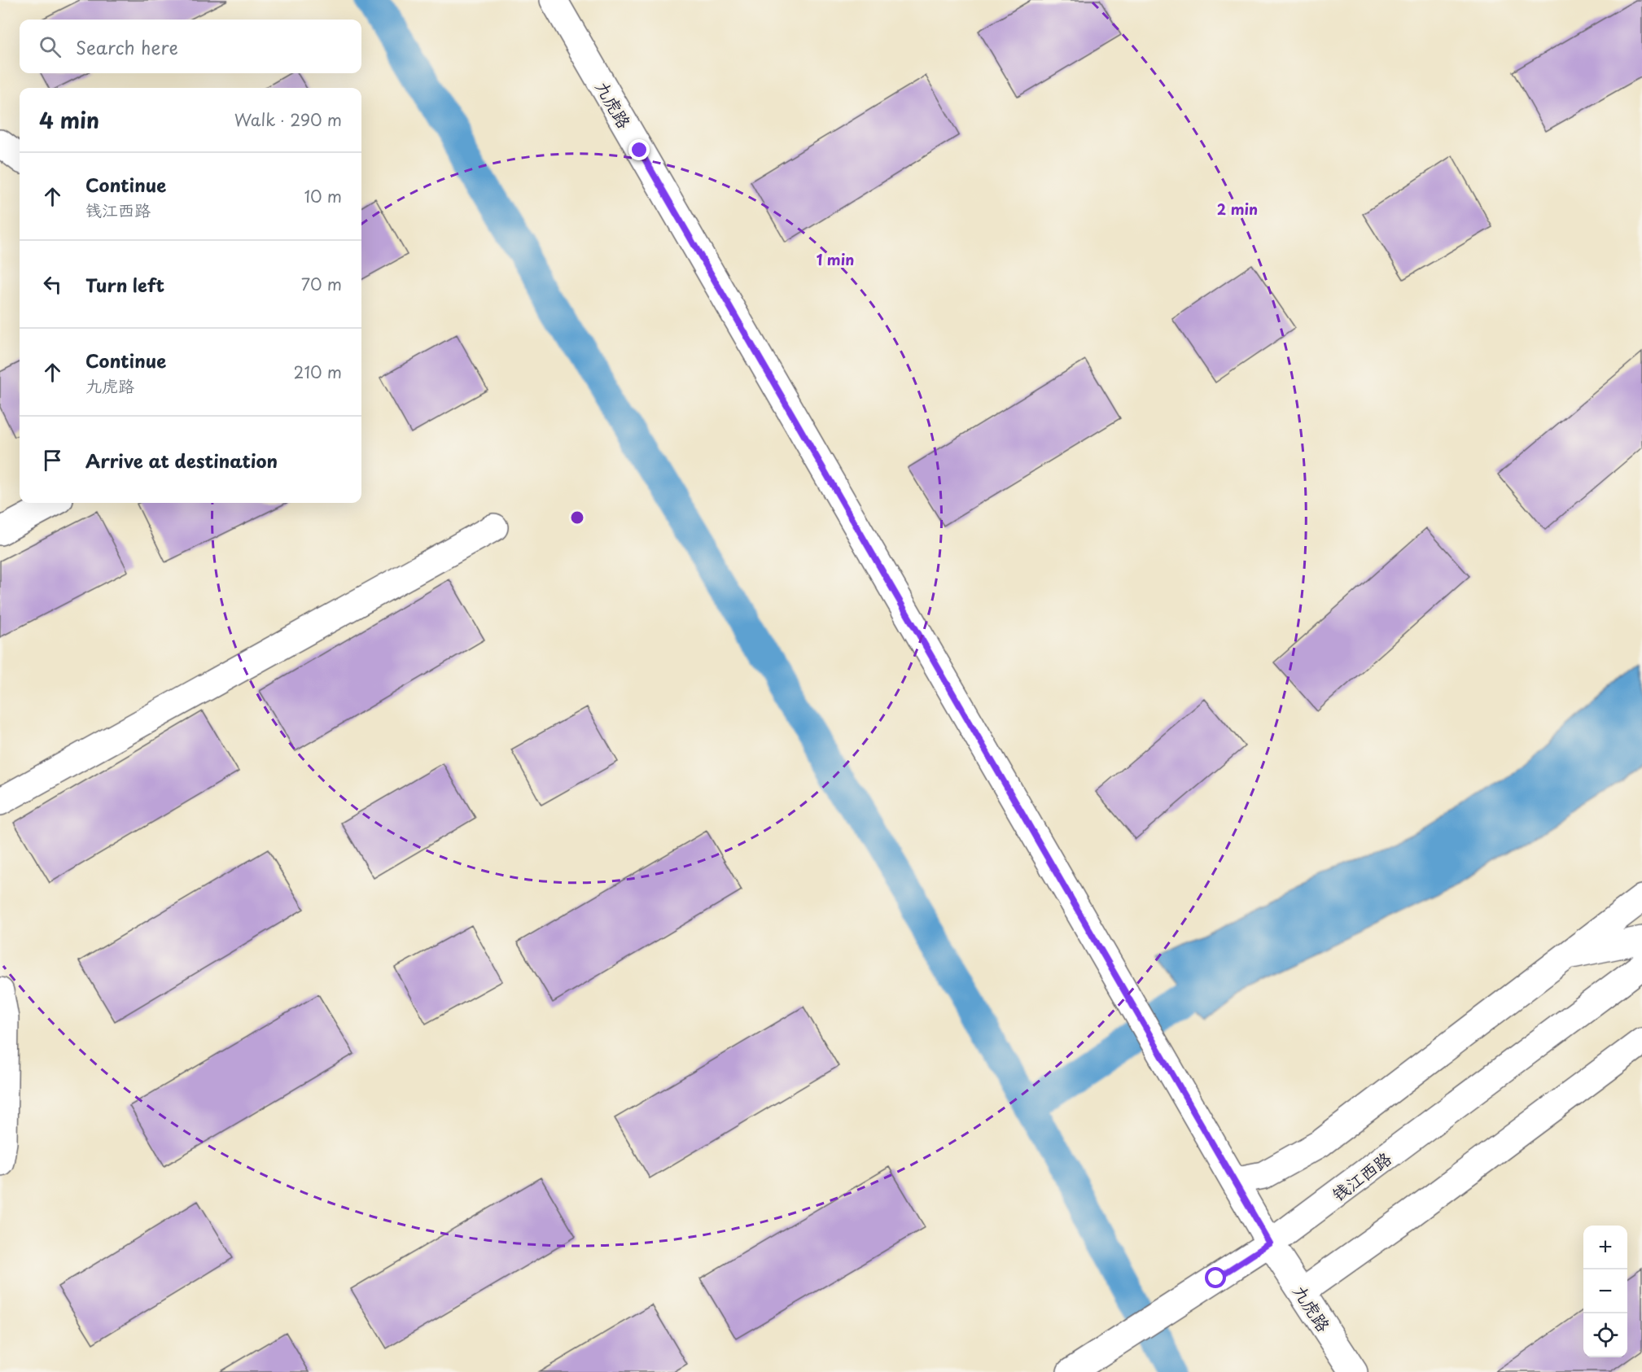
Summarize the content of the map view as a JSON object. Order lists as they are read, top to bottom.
{
  "streets": {
    "street": ["九虎路", "钱江西路"]
  },
  "crossings": [
    ["九虎路", "钱江西路"]
  ],
  "page": {
    "search": "Search here",
    "heading": ["4 min", "Walk · 290 m"],
    "list": [
      ["Continue", "钱江西路", "10 m"],
      ["Turn left", "70 m"],
      ["Continue", "九虎路", "210 m"],
      "Arrive at destination"
    ],
    "map_buttons": ["+", "−"]
  },
  "rings": ["2 min", "1 min"]
}
